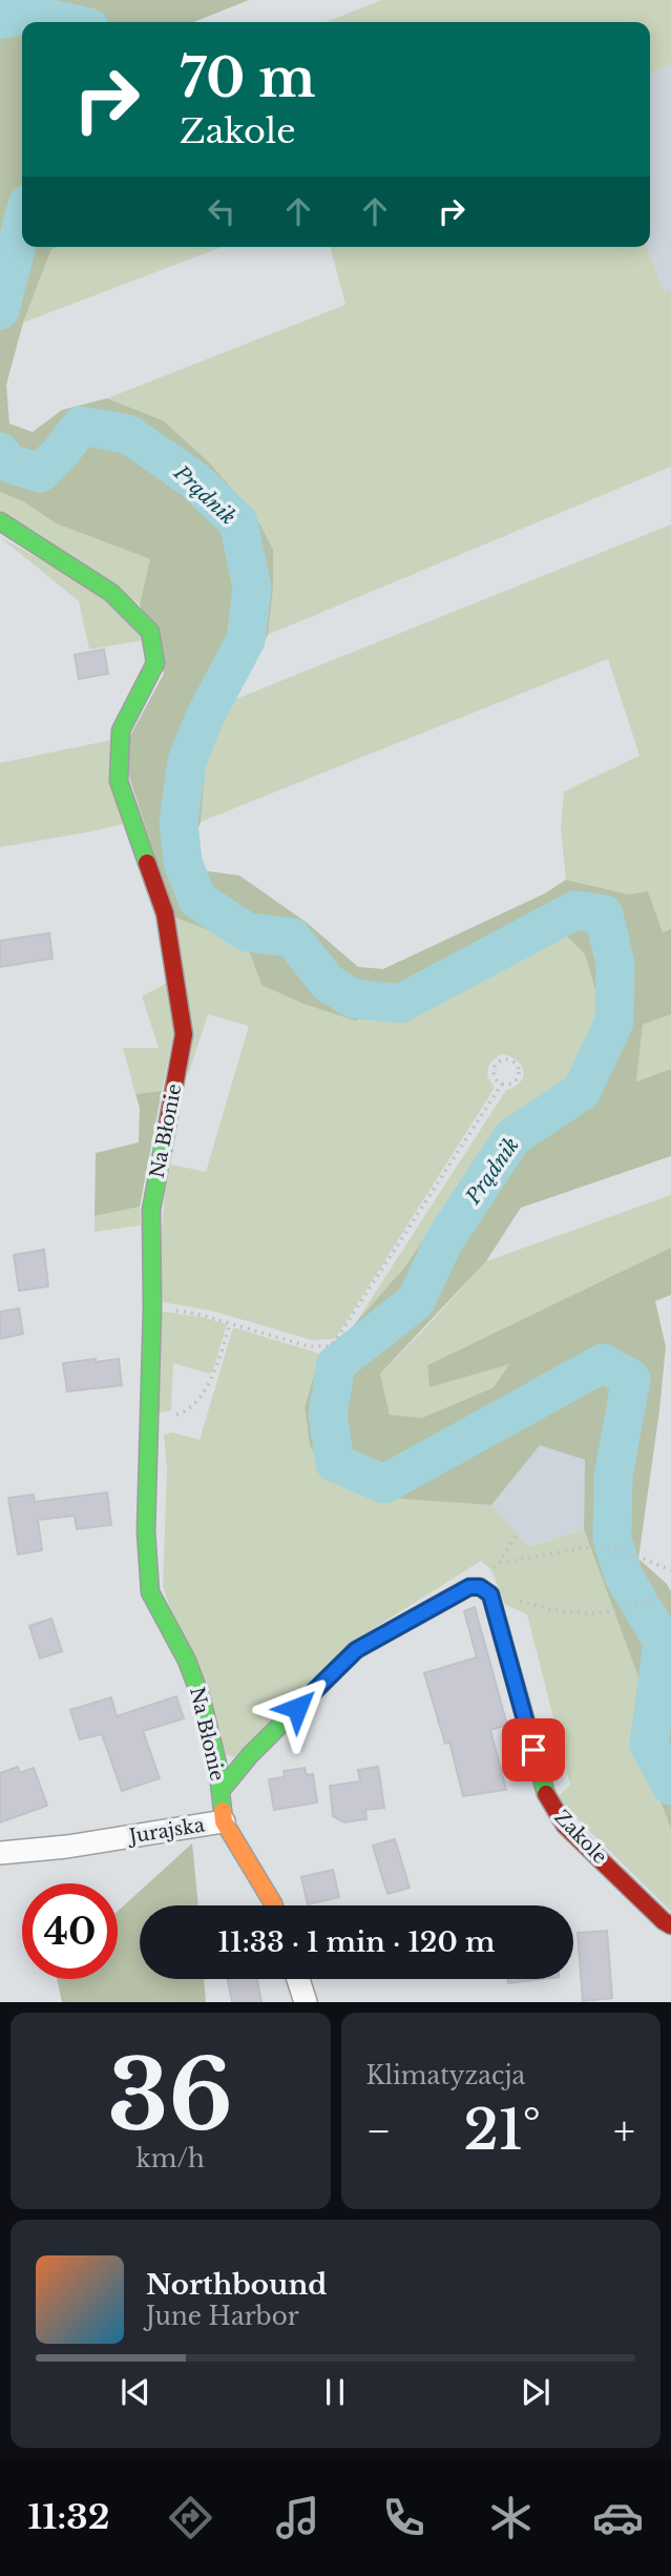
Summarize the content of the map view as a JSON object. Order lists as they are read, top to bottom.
{
  "streets": {
    "street": ["Na Błonie", "Jurajska", "Zakole"]
  },
  "crossings": [
    ["Na Błonie", "Jurajska"]
  ],
  "water": ["Prądnik"],
  "page": {
    "turn": ["70 m", "Zakole"],
    "limit": "40",
    "trip": "11:33 · 1 min · 120 m",
    "tile": [
      ["36", "km/h"],
      "Klimatyzacja"
    ],
    "heat": ["−", "21°", "+"],
    "song": ["Northbound", "June Harbor"],
    "tabs": "11:32"
  }
}
